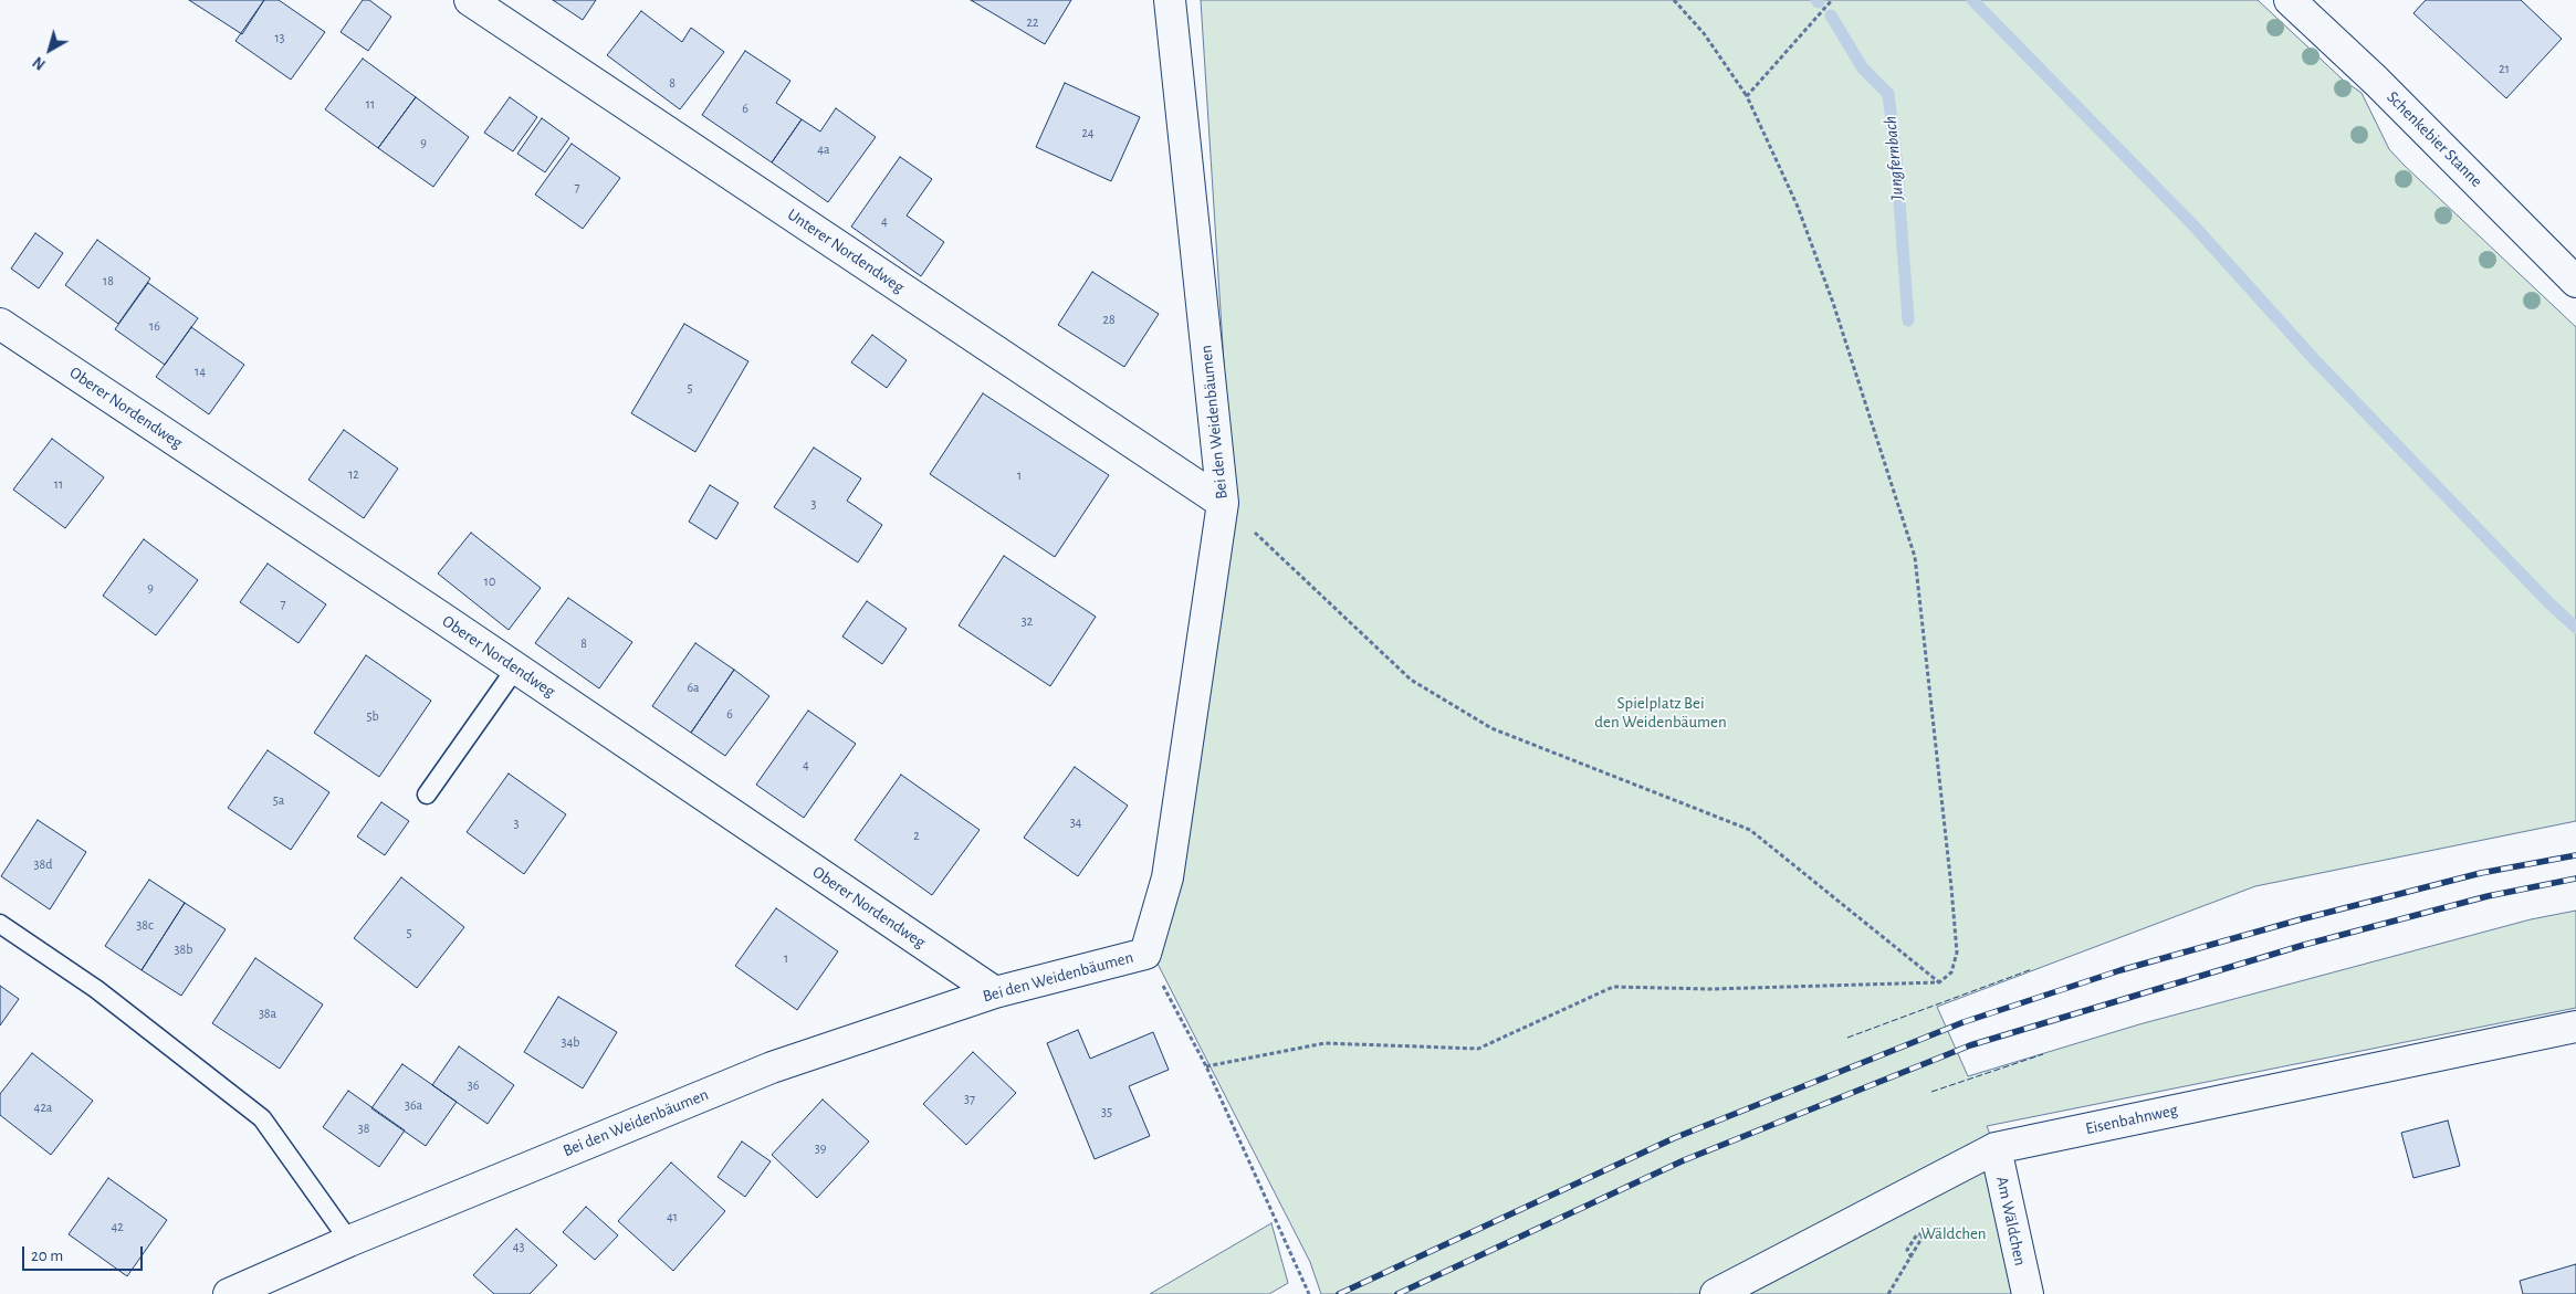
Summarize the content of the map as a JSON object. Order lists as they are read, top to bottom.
{
  "streets": {
    "street": [
      "Schenkebier Stanne",
      "Unterer Nordendweg",
      "Oberer Nordendweg",
      "Bei den Weidenbäumen",
      "Eisenbahnweg",
      "Am Wäldchen"
    ]
  },
  "crossings": [
    ["Unterer Nordendweg", "Bei den Weidenbäumen"],
    ["Oberer Nordendweg", "Bei den Weidenbäumen"],
    ["Eisenbahnweg", "Am Wäldchen"]
  ],
  "water": ["Jungfernbach"],
  "parks": ["Spielplatz Bei den Weidenbäumen", "Wäldchen"],
  "house_numbers": [
    "22",
    "13",
    "21",
    "8",
    "11",
    "6",
    "24",
    "9",
    "4a",
    "7",
    "4",
    "18",
    "28",
    "16",
    "14",
    "5",
    "12",
    "1",
    "11",
    "3",
    "10",
    "9",
    "7",
    "32",
    "8",
    "6a",
    "6",
    "5b",
    "4",
    "5a",
    "34",
    "3",
    "2",
    "38d",
    "38c",
    "5",
    "38b",
    "1",
    "38a",
    "34b",
    "36",
    "37",
    "36a",
    "42a",
    "35",
    "38",
    "39",
    "41",
    "42",
    "43"
  ],
  "scale_bar": "20 m",
  "north": "bottom left"
}
